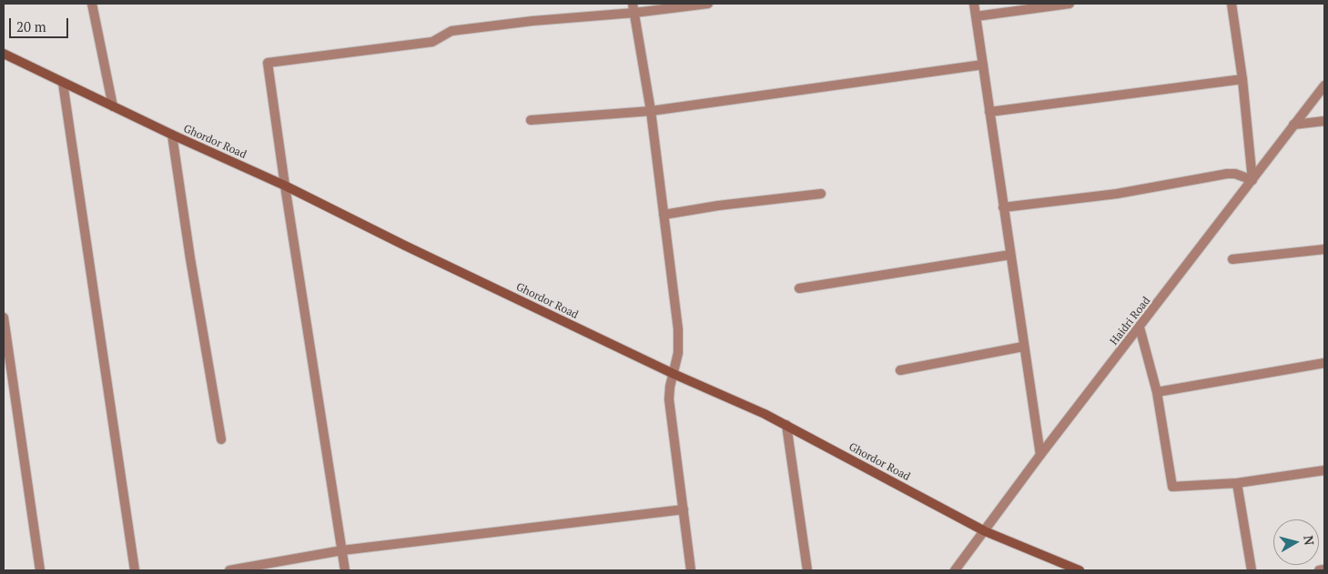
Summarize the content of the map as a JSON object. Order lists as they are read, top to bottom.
{
  "streets": {
    "main road": ["Ghordor Road"],
    "street": ["Haidri Road"]
  },
  "crossings": [
    ["Ghordor Road", "Haidri Road"]
  ],
  "scale_bar": "20 m",
  "north": "right"
}
